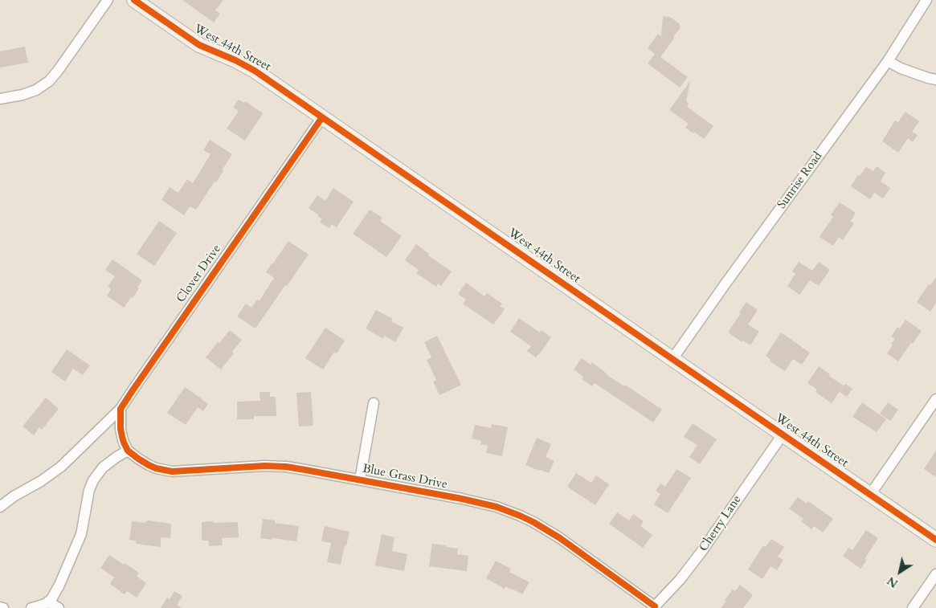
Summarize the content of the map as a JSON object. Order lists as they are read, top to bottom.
{
  "streets": {
    "street": [
      "West 44th Street",
      "Sunrise Road",
      "Clover Drive",
      "Blue Grass Drive",
      "Cherry Lane"
    ]
  },
  "crossings": [
    ["West 44th Street", "Sunrise Road"],
    ["West 44th Street", "Clover Drive"],
    ["West 44th Street", "Cherry Lane"],
    ["Blue Grass Drive", "Cherry Lane"]
  ],
  "north": "bottom left"
}
